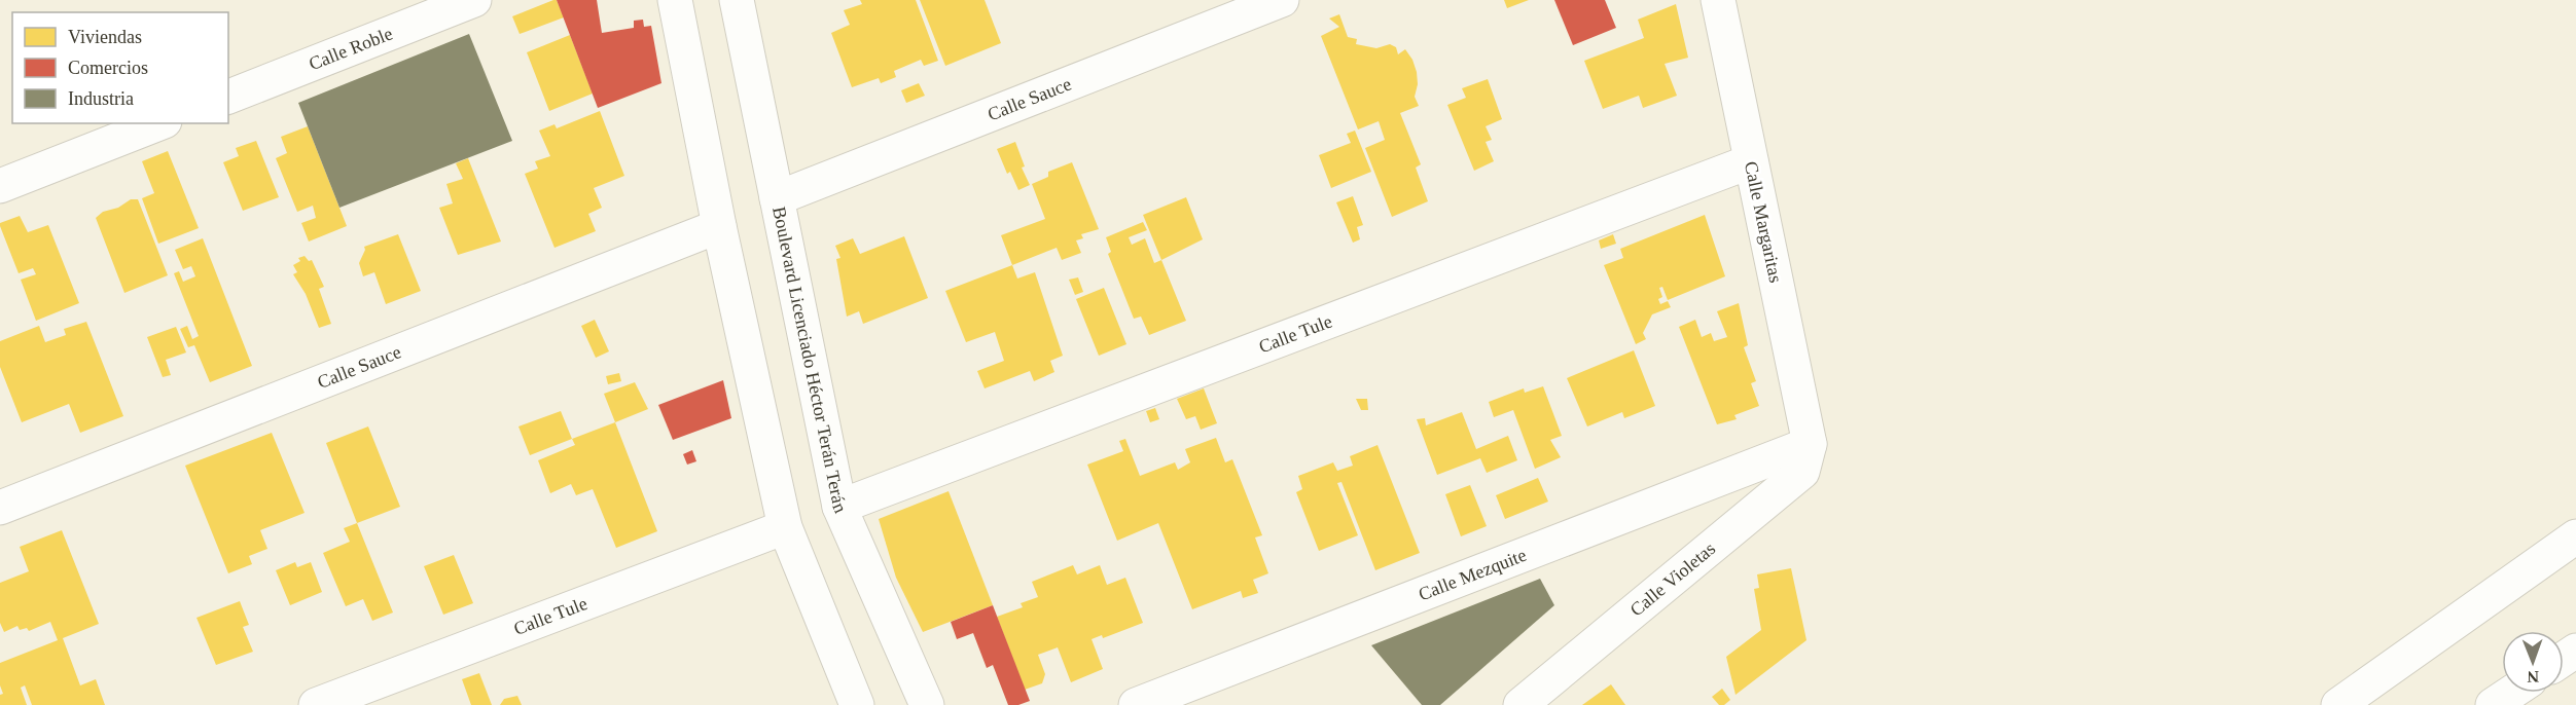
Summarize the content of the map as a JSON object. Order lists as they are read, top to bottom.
{
  "streets": {
    "street": [
      "Calle Roble",
      "Calle Sauce",
      "Calle Margaritas",
      "Calle Tule",
      "Boulevard Licenciado Héctor Terán Terán",
      "Calle Mezquite",
      "Calle Violetas"
    ]
  },
  "crossings": [
    ["Calle Sauce", "Boulevard Licenciado Héctor Terán Terán"],
    ["Calle Margaritas", "Calle Tule"],
    ["Calle Margaritas", "Calle Mezquite"],
    ["Calle Margaritas", "Calle Violetas"],
    ["Calle Tule", "Boulevard Licenciado Héctor Terán Terán"],
    ["Calle Mezquite", "Calle Violetas"]
  ],
  "legend": ["Viviendas", "Comercios", "Industria"],
  "north": "bottom"
}
